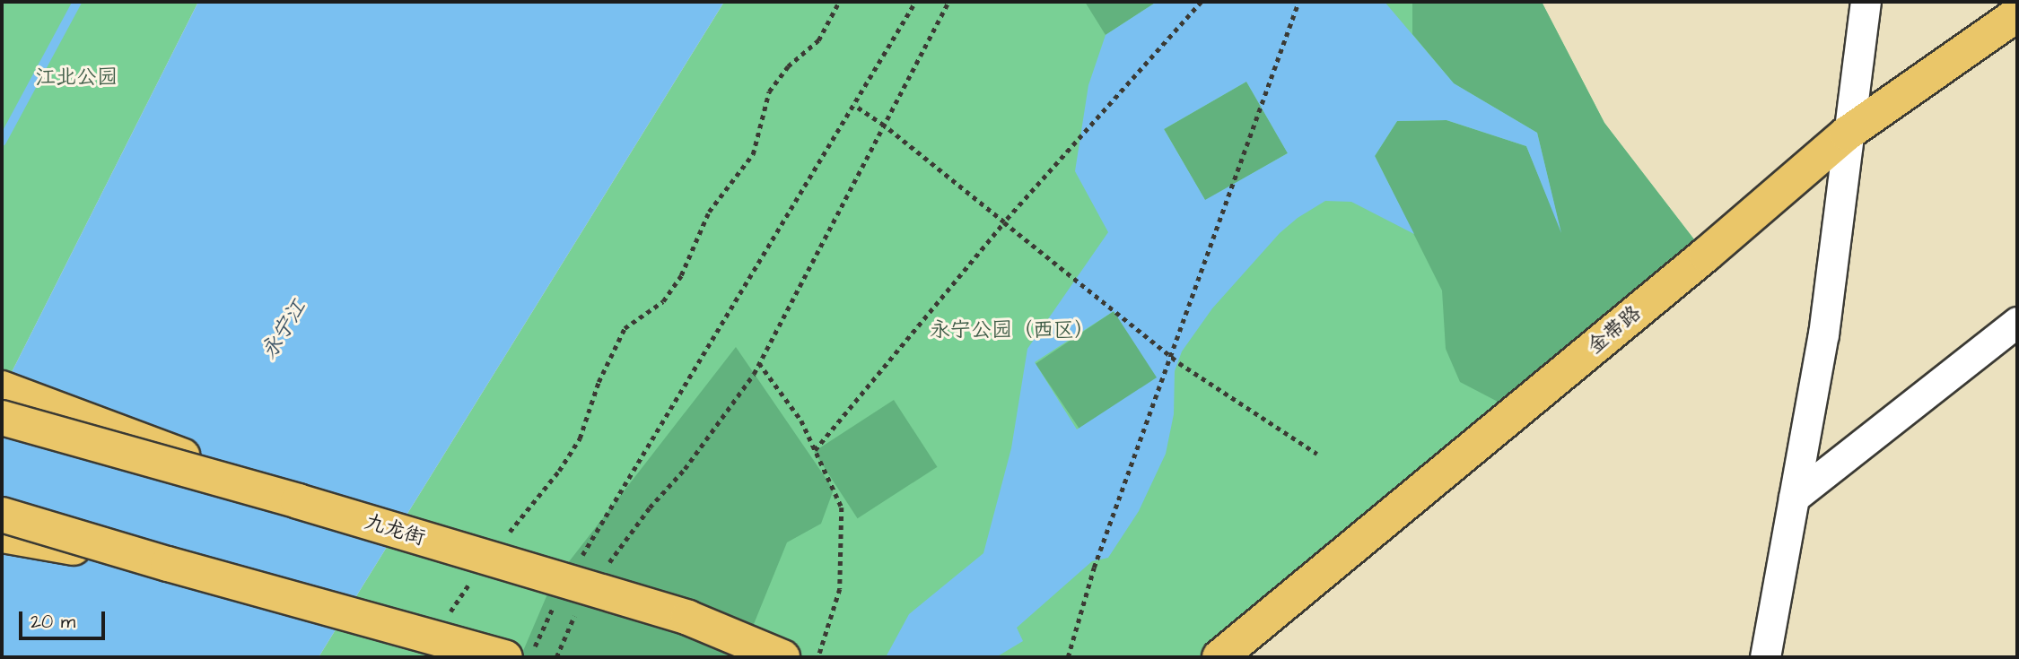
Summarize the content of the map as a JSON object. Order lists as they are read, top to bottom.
{
  "streets": {
    "main road": ["金带路", "九龙街"]
  },
  "water": ["永宁江"],
  "parks": ["江北公园", "永宁公园（西区）"],
  "scale_bar": "20 m"
}
